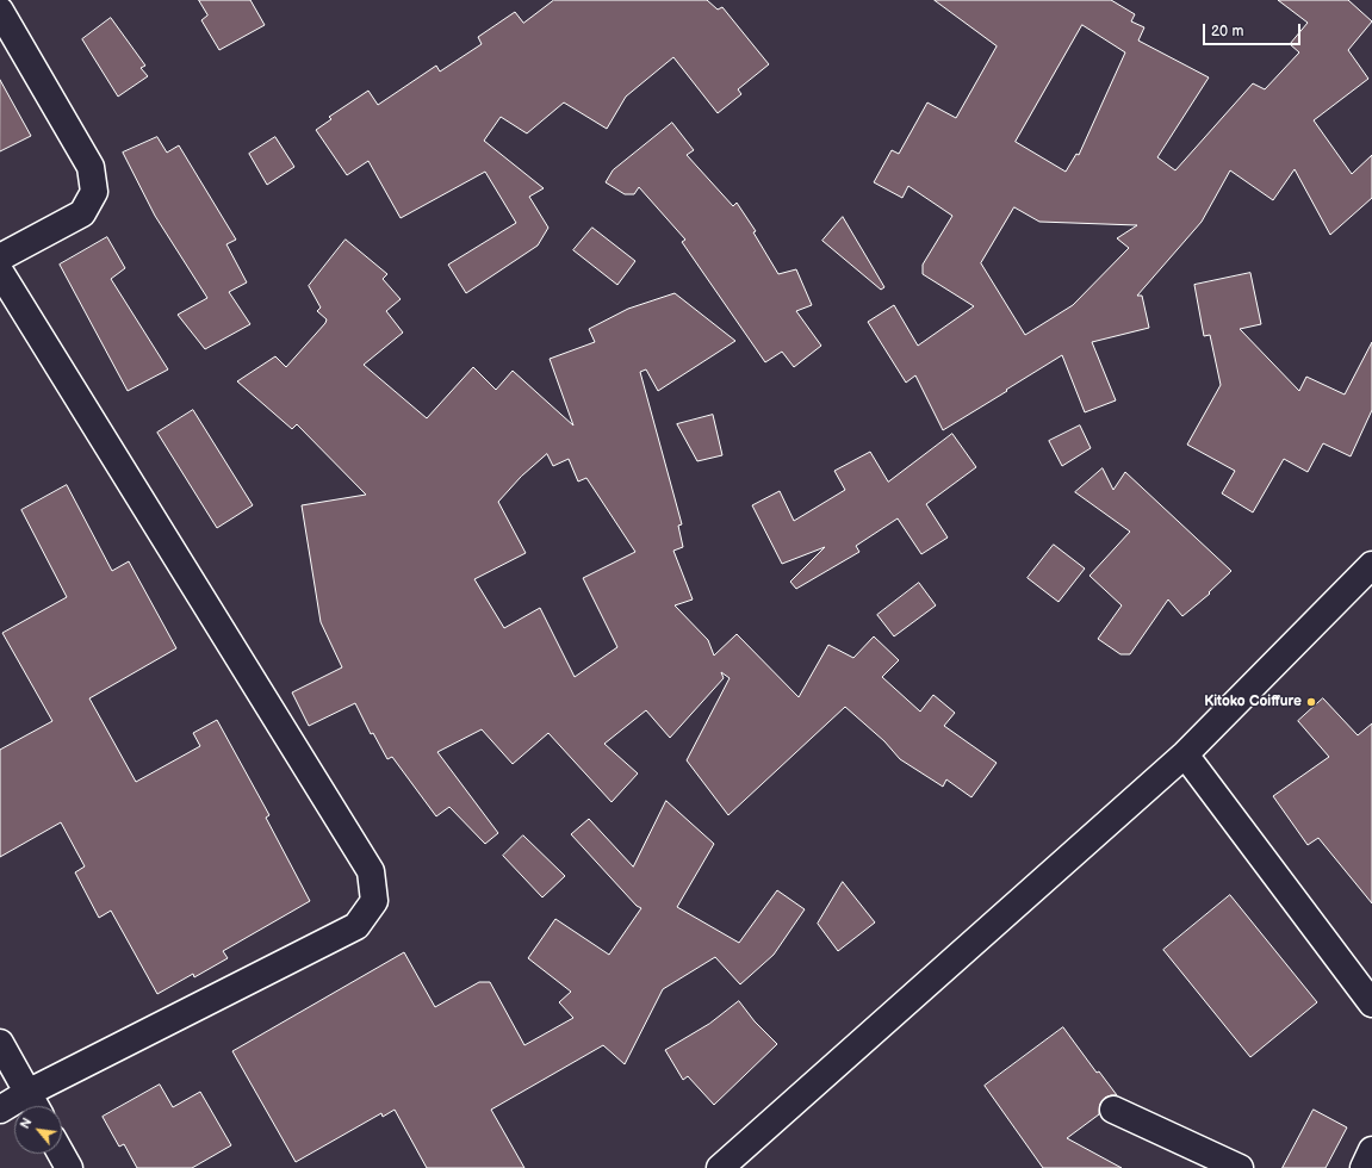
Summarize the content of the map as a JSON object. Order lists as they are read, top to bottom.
{
  "places": ["Kitoko Coiffure"],
  "scale_bar": "20 m",
  "north": "top left"
}
